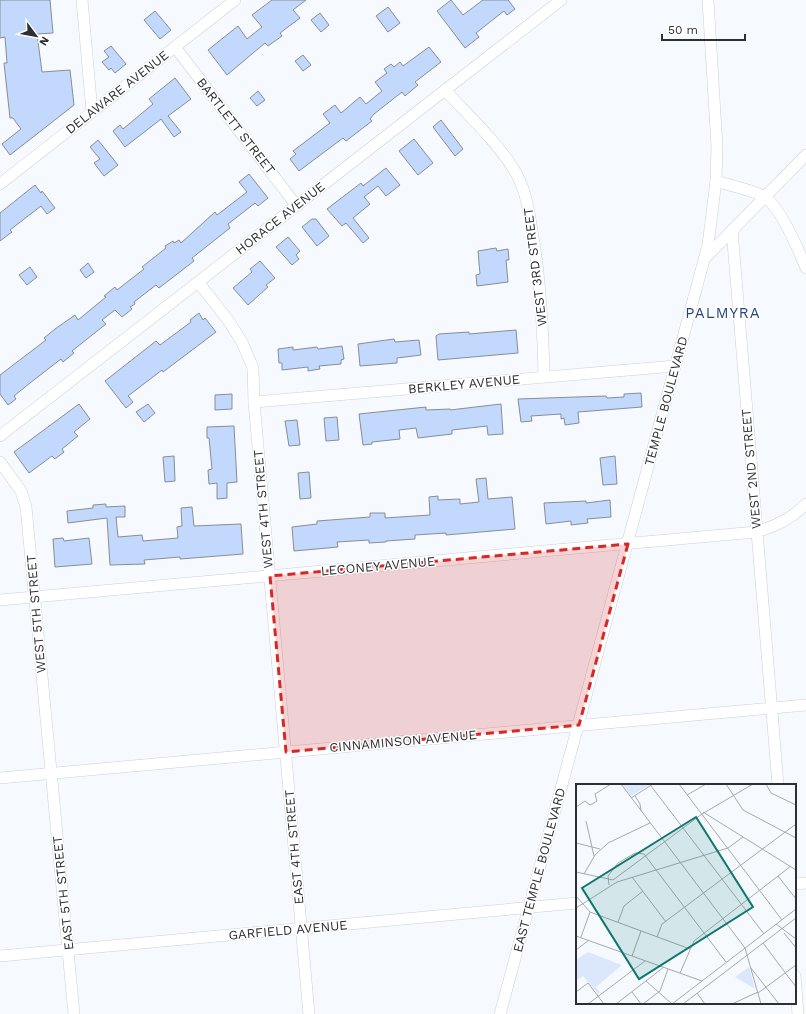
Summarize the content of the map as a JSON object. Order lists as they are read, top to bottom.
{
  "streets": {
    "street": [
      "DELAWARE AVENUE",
      "BARTLETT STREET",
      "HORACE AVENUE",
      "WEST 3RD STREET",
      "BERKLEY AVENUE",
      "TEMPLE BOULEVARD",
      "WEST 2ND STREET",
      "WEST 4TH STREET",
      "LECONEY AVENUE",
      "WEST 5TH STREET",
      "CINNAMINSON AVENUE",
      "EAST 4TH STREET",
      "EAST TEMPLE BOULEVARD",
      "EAST 5TH STREET",
      "GARFIELD AVENUE"
    ]
  },
  "crossings": [
    ["DELAWARE AVENUE", "BARTLETT STREET"],
    ["BARTLETT STREET", "HORACE AVENUE"],
    ["HORACE AVENUE", "WEST 3RD STREET"],
    ["HORACE AVENUE", "WEST 4TH STREET"],
    ["WEST 3RD STREET", "BERKLEY AVENUE"],
    ["BERKLEY AVENUE", "TEMPLE BOULEVARD"],
    ["BERKLEY AVENUE", "WEST 4TH STREET"],
    ["TEMPLE BOULEVARD", "LECONEY AVENUE"],
    ["TEMPLE BOULEVARD", "CINNAMINSON AVENUE"],
    ["TEMPLE BOULEVARD", "EAST TEMPLE BOULEVARD"],
    ["WEST 2ND STREET", "LECONEY AVENUE"],
    ["WEST 2ND STREET", "CINNAMINSON AVENUE"],
    ["WEST 4TH STREET", "LECONEY AVENUE"],
    ["WEST 4TH STREET", "CINNAMINSON AVENUE"],
    ["WEST 4TH STREET", "EAST 4TH STREET"],
    ["LECONEY AVENUE", "WEST 5TH STREET"],
    ["WEST 5TH STREET", "CINNAMINSON AVENUE"],
    ["WEST 5TH STREET", "EAST 5TH STREET"],
    ["CINNAMINSON AVENUE", "EAST 4TH STREET"],
    ["CINNAMINSON AVENUE", "EAST TEMPLE BOULEVARD"],
    ["CINNAMINSON AVENUE", "EAST 5TH STREET"],
    ["EAST 4TH STREET", "GARFIELD AVENUE"],
    ["EAST TEMPLE BOULEVARD", "GARFIELD AVENUE"],
    ["EAST 5TH STREET", "GARFIELD AVENUE"]
  ],
  "districts": ["PALMYRA"],
  "scale_bar": "50 m",
  "north": "bottom right"
}
